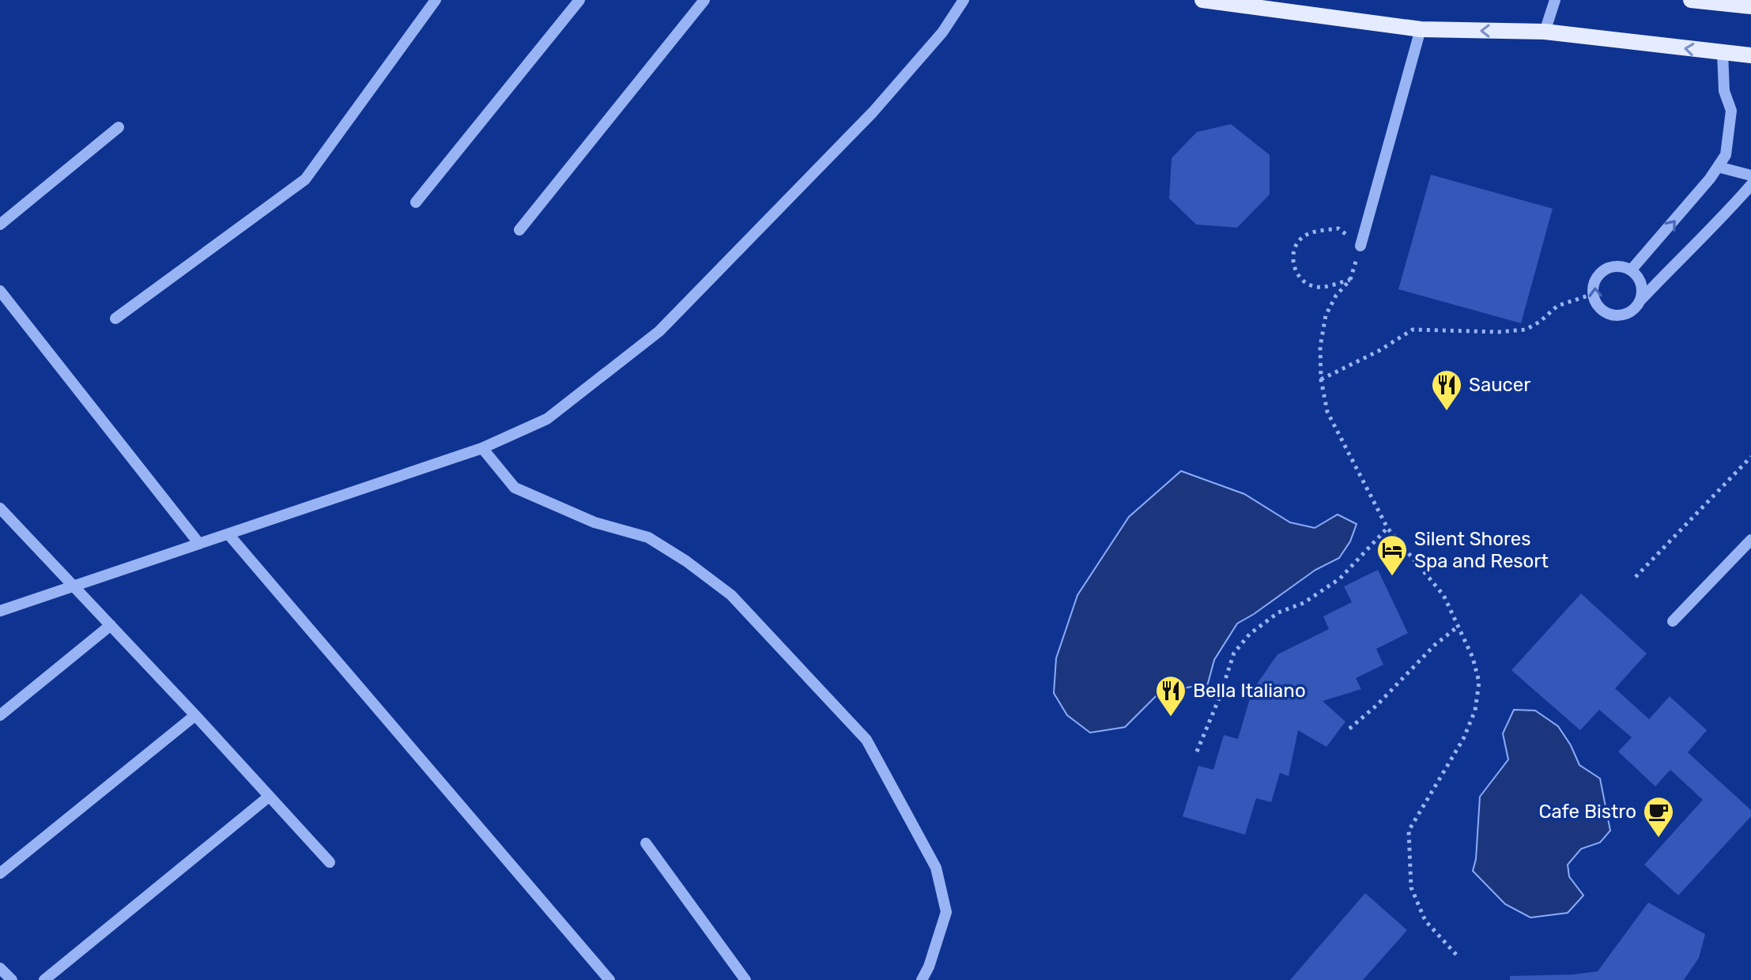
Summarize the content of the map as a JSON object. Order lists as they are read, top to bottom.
{
  "places": {
    "restaurant": ["Saucer", "Bella Italiano"],
    "hotel": ["Silent Shores Spa and Resort"],
    "cafe": ["Cafe Bistro"]
  }
}
